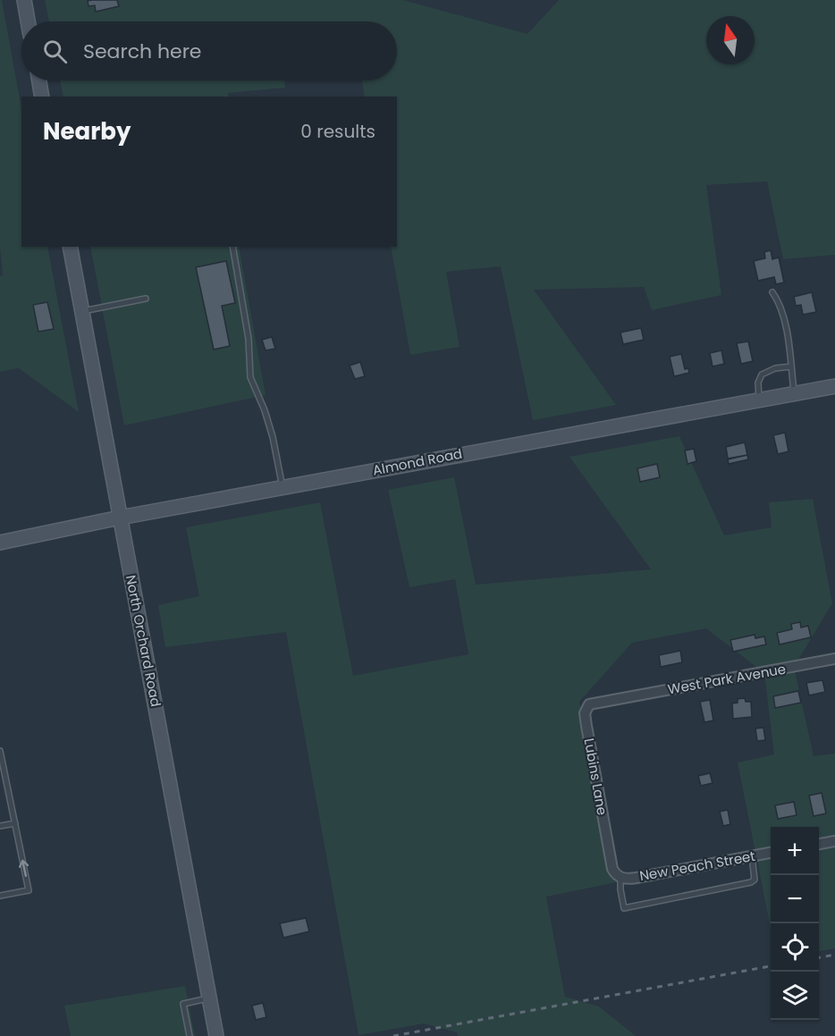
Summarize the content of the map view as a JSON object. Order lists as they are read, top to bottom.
{
  "streets": {
    "street": [
      "Almond Road",
      "North Orchard Road",
      "West Park Avenue",
      "Lubins Lane",
      "New Peach Street"
    ]
  },
  "crossings": [
    ["Almond Road", "North Orchard Road"],
    ["West Park Avenue", "Lubins Lane"],
    ["Lubins Lane", "New Peach Street"]
  ],
  "north": "top",
  "page": {
    "search": "Search here",
    "heading": ["Nearby", "0 results"],
    "map_buttons": ["+", "−"]
  }
}
